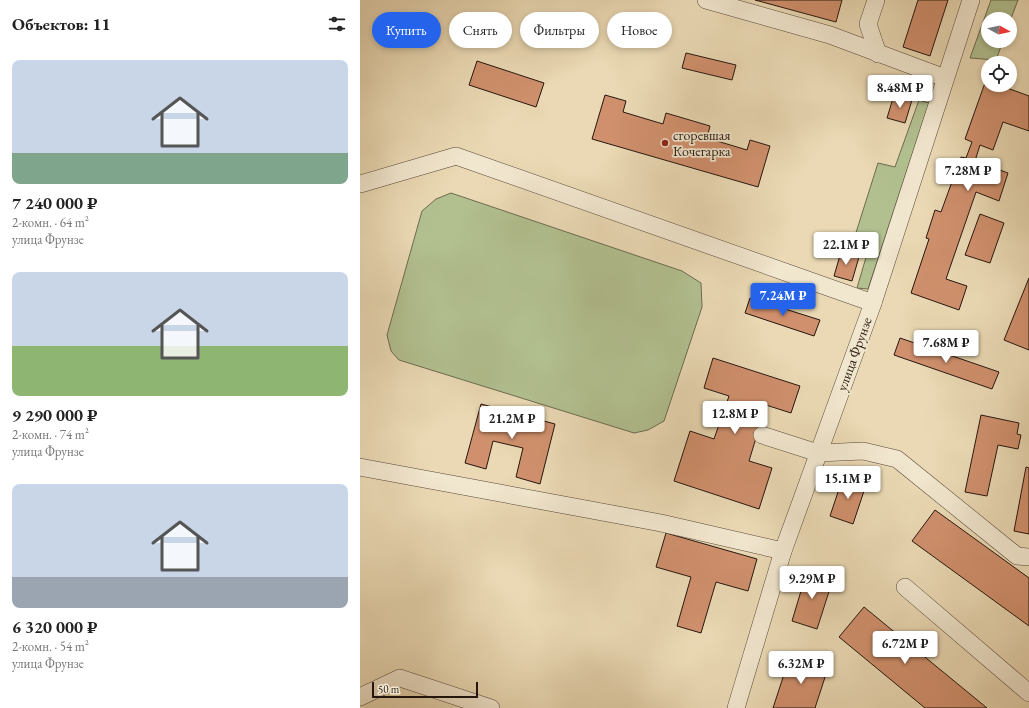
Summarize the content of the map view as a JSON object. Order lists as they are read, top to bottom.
{
  "streets": {
    "street": ["улица Фрунзе"]
  },
  "places": ["сгоревшая Кочегарка"],
  "scale_bar": "50 m",
  "north": "right",
  "page": {
    "heading": "Объектов: 11",
    "chip": [
      "Купить",
      "Снять",
      "Фильтры",
      "Новое"
    ],
    "list": [
      {
        "name": "7 240 000 ₽",
        "note": "2-комн. · 64 m² · улица Фрунзе"
      },
      {
        "name": "9 290 000 ₽",
        "note": "2-комн. · 74 m² · улица Фрунзе"
      },
      {
        "name": "6 320 000 ₽",
        "note": "2-комн. · 54 m² · улица Фрунзе"
      }
    ],
    "price": [
      "8.48M ₽",
      "7.28M ₽",
      "22.1M ₽",
      "7.24M ₽",
      "7.68M ₽",
      "12.8M ₽",
      "21.2M ₽",
      "15.1M ₽",
      "9.29M ₽",
      "6.72M ₽",
      "6.32M ₽"
    ],
    "scale": "50 m"
  }
}
